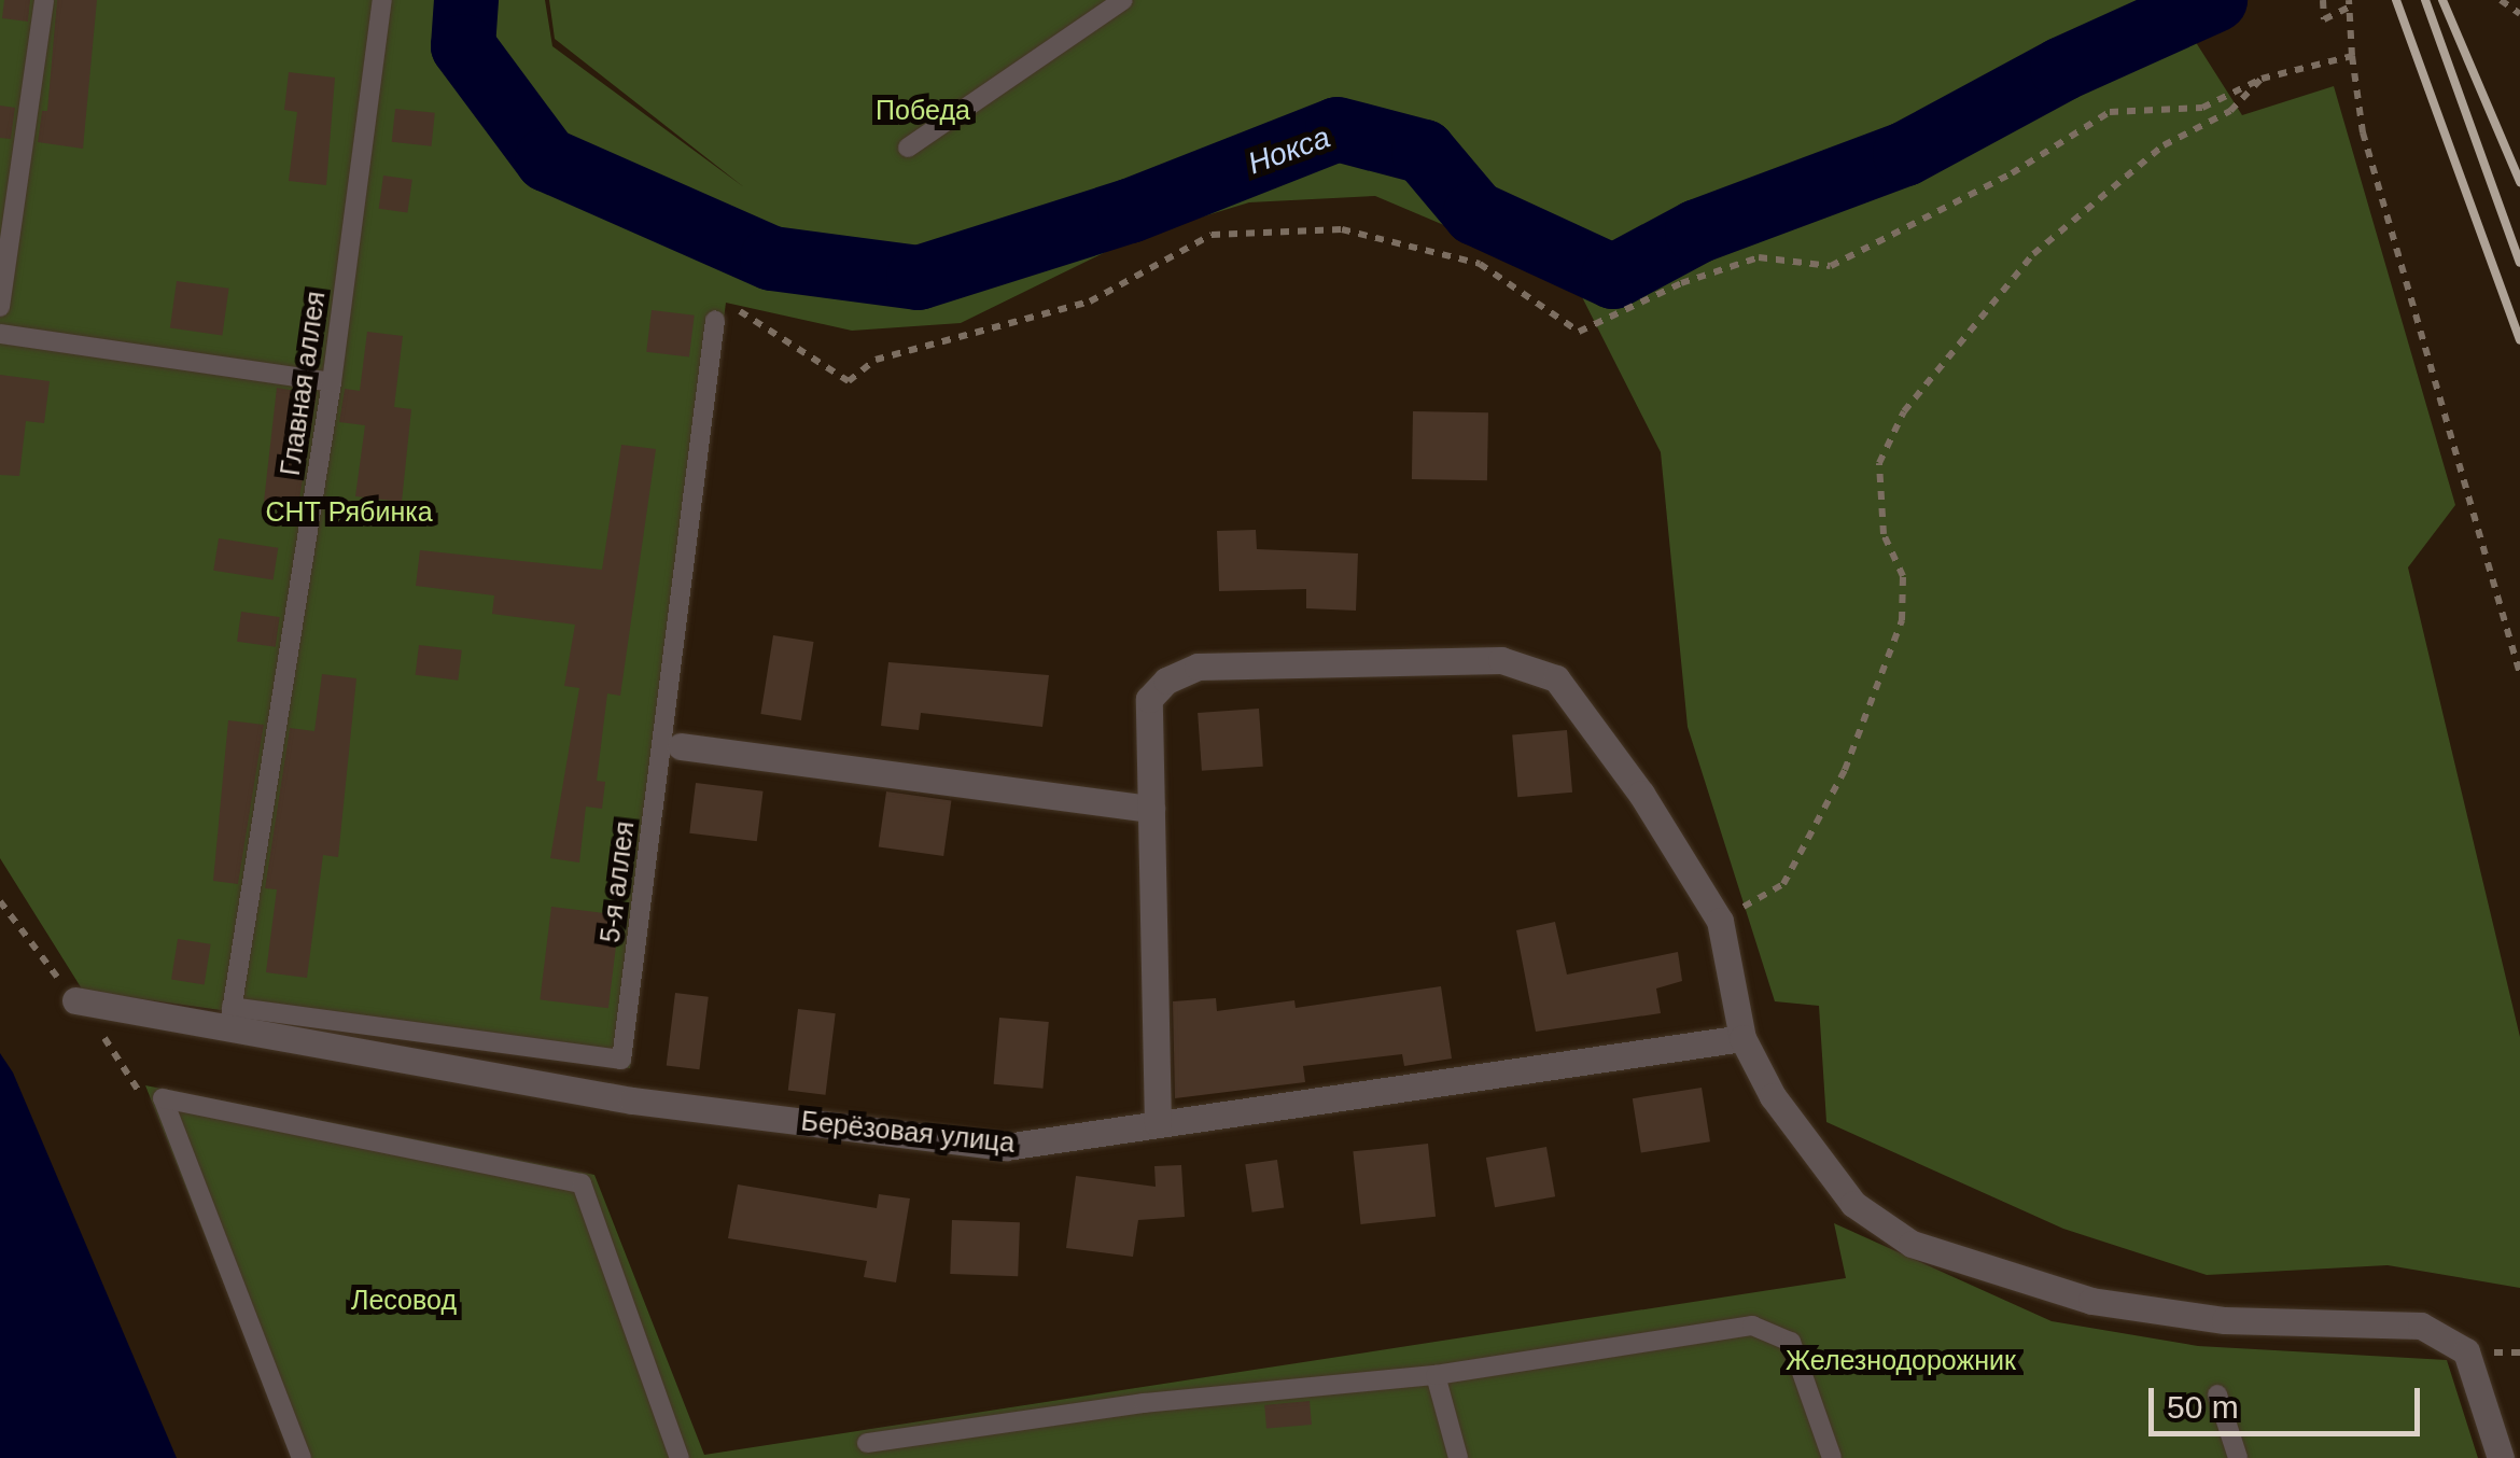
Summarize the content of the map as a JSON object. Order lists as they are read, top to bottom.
{
  "streets": {
    "street": ["Берёзовая улица"],
    "lane": ["Главная аллея", "5-я аллея"]
  },
  "crossings": [
    ["Главная аллея", "5-я аллея"],
    ["Главная аллея", "Берёзовая улица"],
    ["5-я аллея", "Берёзовая улица"]
  ],
  "water": ["Нокса"],
  "parks": [
    "Победа",
    "СНТ Рябинка",
    "Лесовод",
    "Железнодорожник"
  ],
  "scale_bar": "50 m"
}
